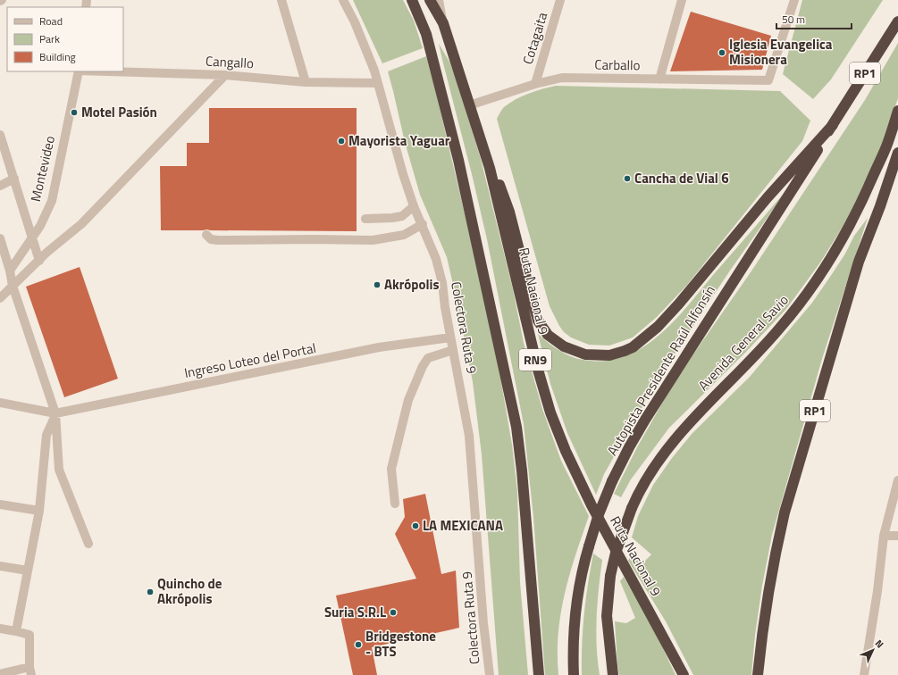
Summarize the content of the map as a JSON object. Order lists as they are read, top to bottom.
{
  "streets": {
    "highway": [
      "RP1",
      "Ruta Nacional 9",
      "Avenida General Savio",
      "RN9",
      "Autopista Presidente Raúl Alfonsín"
    ],
    "street": [
      "Cotagaita",
      "Cangallo",
      "Carballo",
      "Montevideo",
      "Colectora Ruta 9",
      "Ingreso Loteo del Portal"
    ]
  },
  "crossings": [
    ["Cotagaita", "Carballo"],
    ["Cangallo", "Colectora Ruta 9"],
    ["Carballo", "Ruta Nacional 9"],
    ["RP1", "Autopista Presidente Raúl Alfonsín"],
    ["Colectora Ruta 9", "Ingreso Loteo del Portal"]
  ],
  "places": [
    "Iglesia Evangelica Misionera",
    "Motel Pasión",
    "Mayorista Yaguar",
    "Cancha de Vial 6",
    "Akrópolis",
    "LA MEXICANA",
    "Quincho de Akrópolis",
    "Suria S.R.L",
    "Bridgestone - BTS"
  ],
  "legend": ["Road", "Park", "Building"],
  "scale_bar": "50 m",
  "north": "top right"
}
